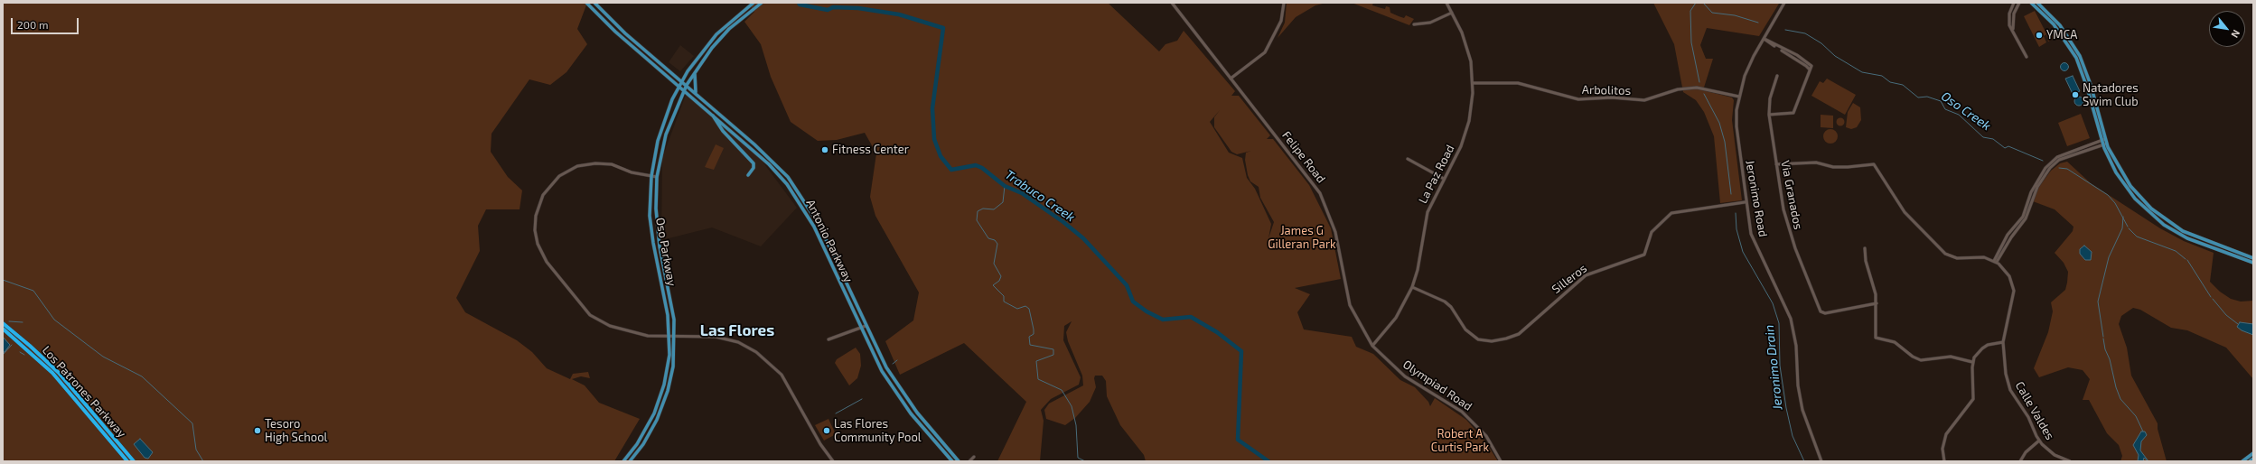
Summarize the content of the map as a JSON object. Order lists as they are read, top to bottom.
{
  "streets": {
    "highway": ["Los Patrones Parkway"],
    "main road": ["Antonio Parkway", "Oso Parkway"],
    "street": [
      "Arbolitos",
      "Felipe Road",
      "La Paz Road",
      "Via Granados",
      "Jeronimo Road",
      "Silleros",
      "Olympiad Road",
      "Calle Valdes"
    ]
  },
  "crossings": [
    ["Arbolitos", "La Paz Road"],
    ["Arbolitos", "Jeronimo Road"],
    ["Felipe Road", "La Paz Road"],
    ["Felipe Road", "Olympiad Road"],
    ["La Paz Road", "Silleros"],
    ["La Paz Road", "Olympiad Road"],
    ["Jeronimo Road", "Silleros"],
    ["Antonio Parkway", "Oso Parkway"]
  ],
  "districts": ["Las Flores"],
  "water": ["Oso Creek", "Trabuco Creek", "Jeronimo Drain"],
  "parks": ["James G Gilleran Park", "Robert A Curtis Park"],
  "places": [
    "YMCA",
    "Natadores Swim Club",
    "Fitness Center",
    "Tesoro High School",
    "Las Flores Community Pool"
  ],
  "scale_bar": "200 m",
  "north": "bottom right"
}
